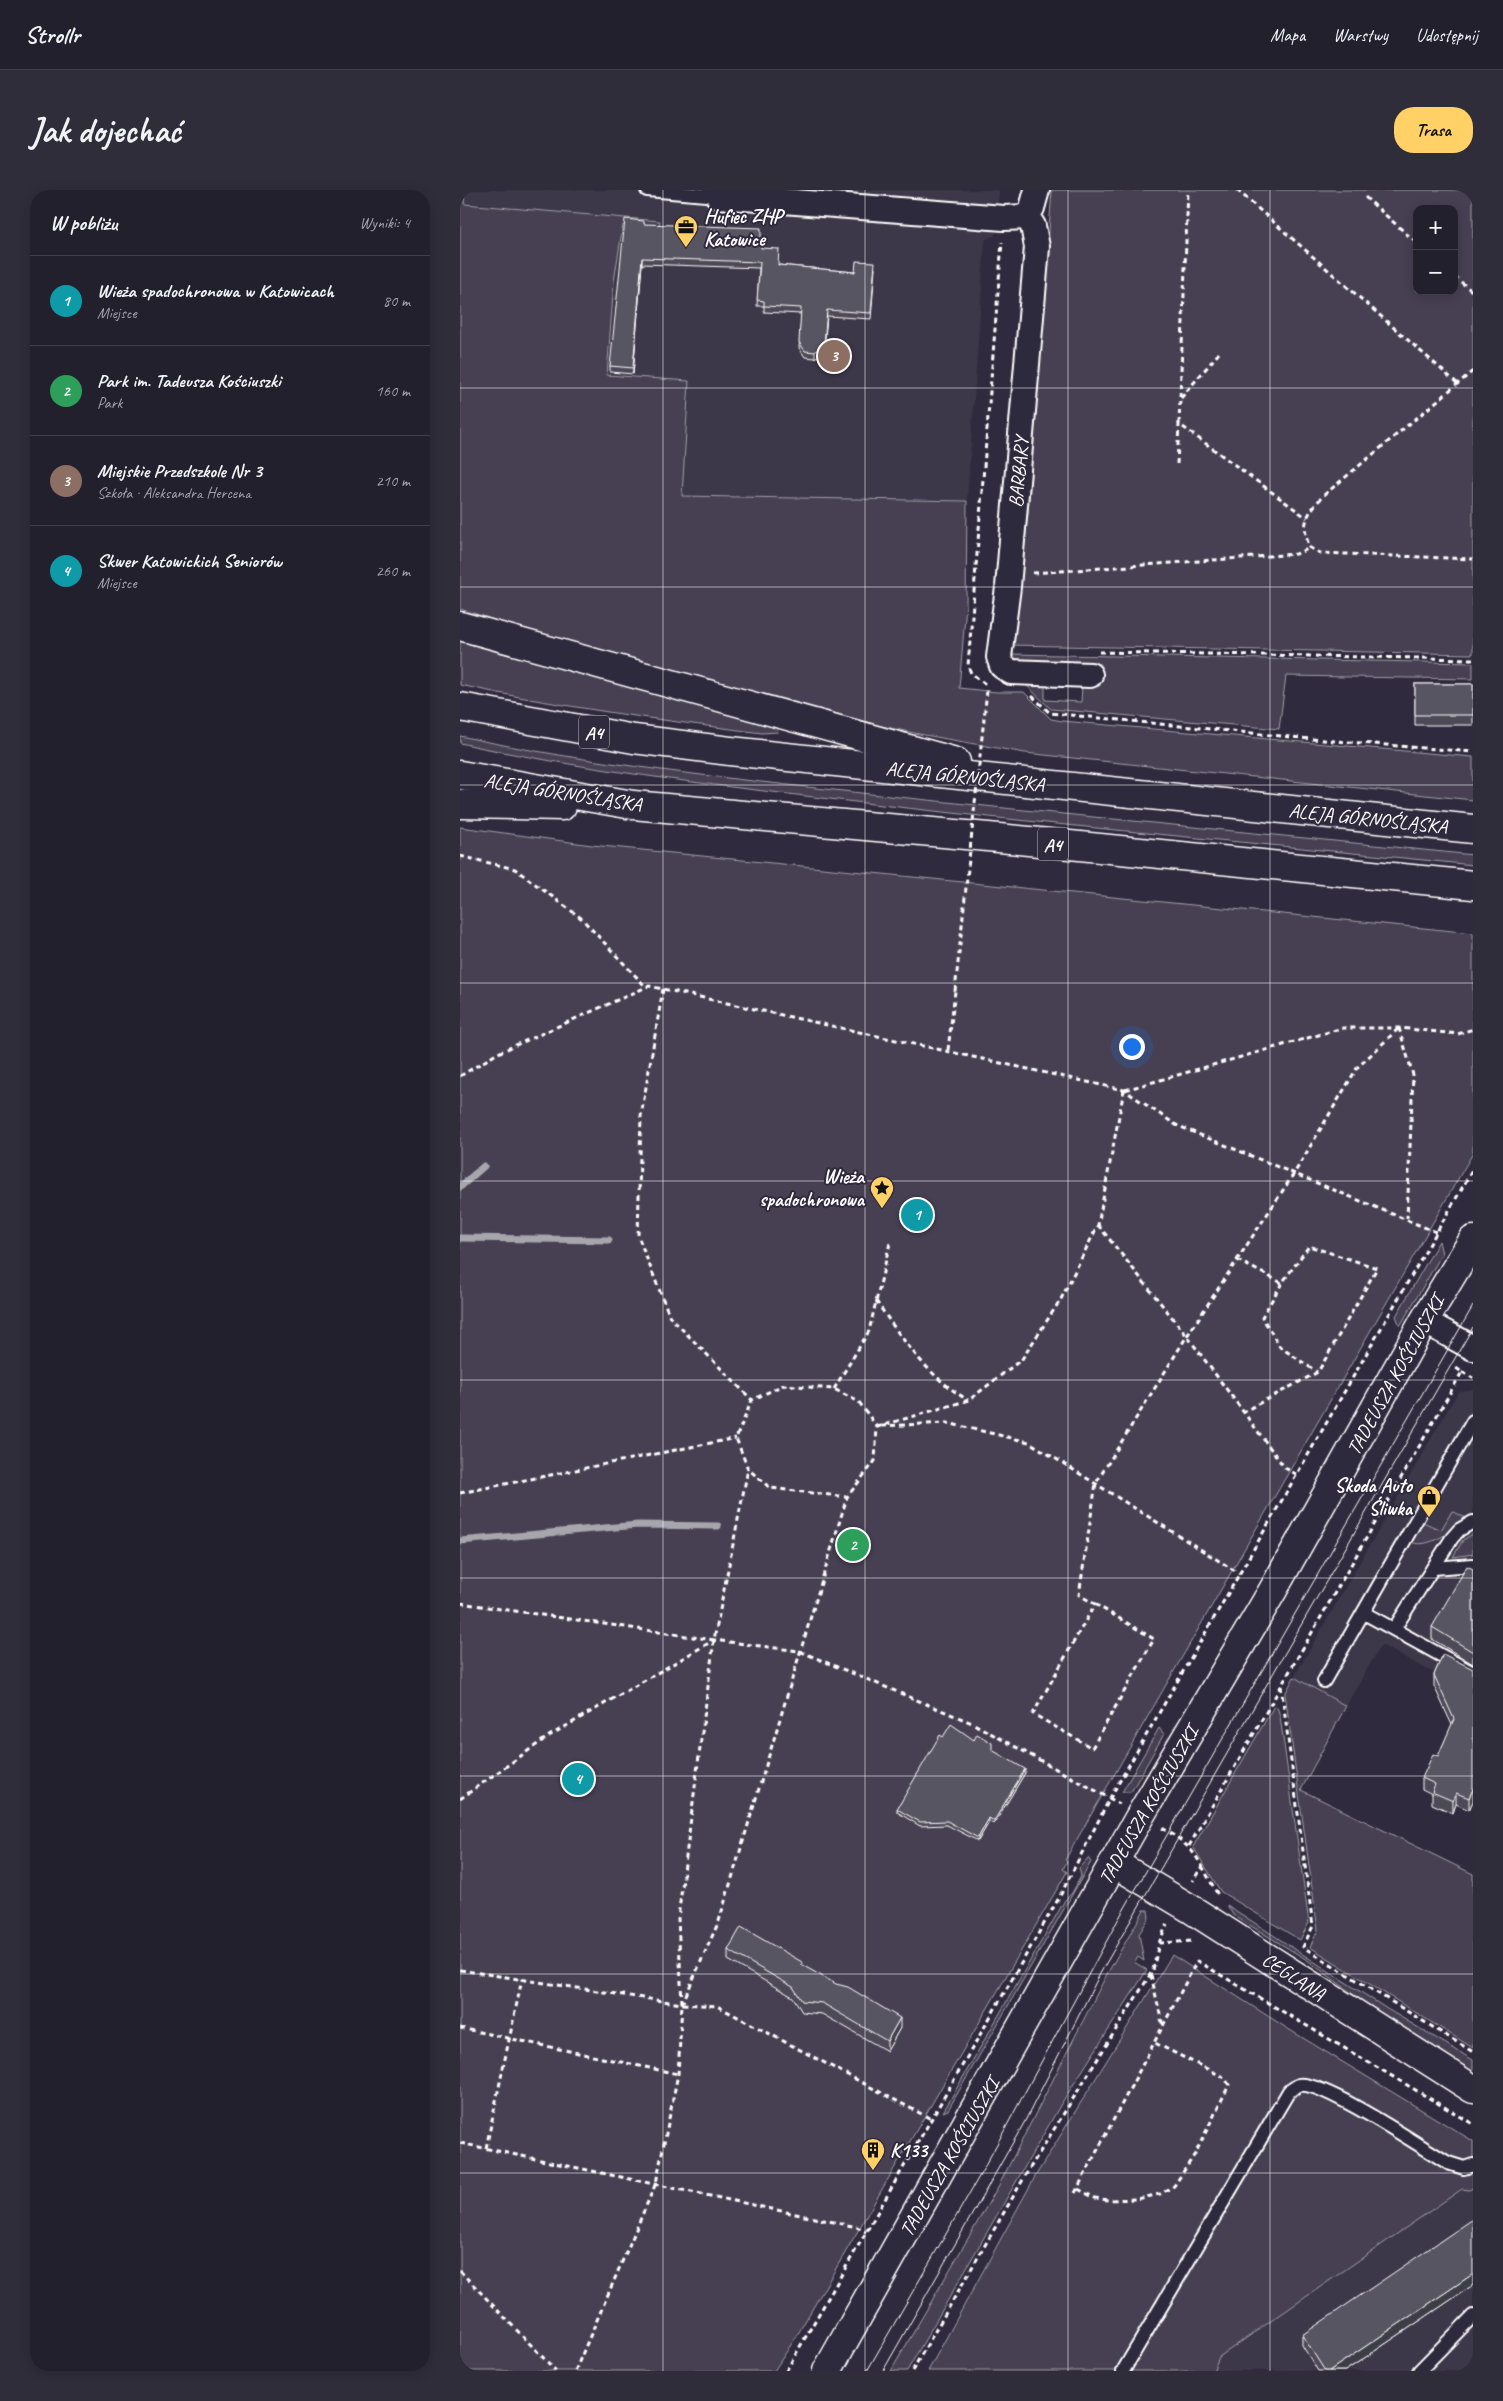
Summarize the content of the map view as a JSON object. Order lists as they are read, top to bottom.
{
  "streets": {
    "main road": [
      "A4",
      "ALEJA GÓRNOŚLĄSKA",
      "TADEUSZA KOŚCIUSZKI",
      "CEGLANA"
    ],
    "street": ["BARBARY"]
  },
  "crossings": [
    ["TADEUSZA KOŚCIUSZKI", "CEGLANA"]
  ],
  "places": {
    "office": ["Hufiec ZHP Katowice"],
    "place": ["Wieża spadochronowa"],
    "shop": ["Skoda Auto Śliwka"],
    "building": ["K133"]
  },
  "page": {
    "header": "Strollr",
    "nav": ["Mapa", "Warstwy", "Udostępnij"],
    "buttons": "Trasa",
    "title": "Jak dojechać",
    "heading": ["W pobliżu", "Wyniki: 4"],
    "map_buttons": ["+", "−"],
    "list": [
      {
        "mark": "1",
        "name": "Wieża spadochronowa w Katowicach",
        "note": "Miejsce",
        "value": "80 m"
      },
      {
        "mark": "2",
        "name": "Park im. Tadeusza Kościuszki",
        "note": "Park",
        "value": "160 m"
      },
      {
        "mark": "3",
        "name": "Miejskie Przedszkole Nr 3",
        "note": "Szkoła · Aleksandra Hercena",
        "value": "210 m"
      },
      {
        "mark": "4",
        "name": "Skwer Katowickich Seniorów",
        "note": "Miejsce",
        "value": "260 m"
      }
    ],
    "pins": [
      "3",
      "1",
      "2",
      "4"
    ]
  }
}
